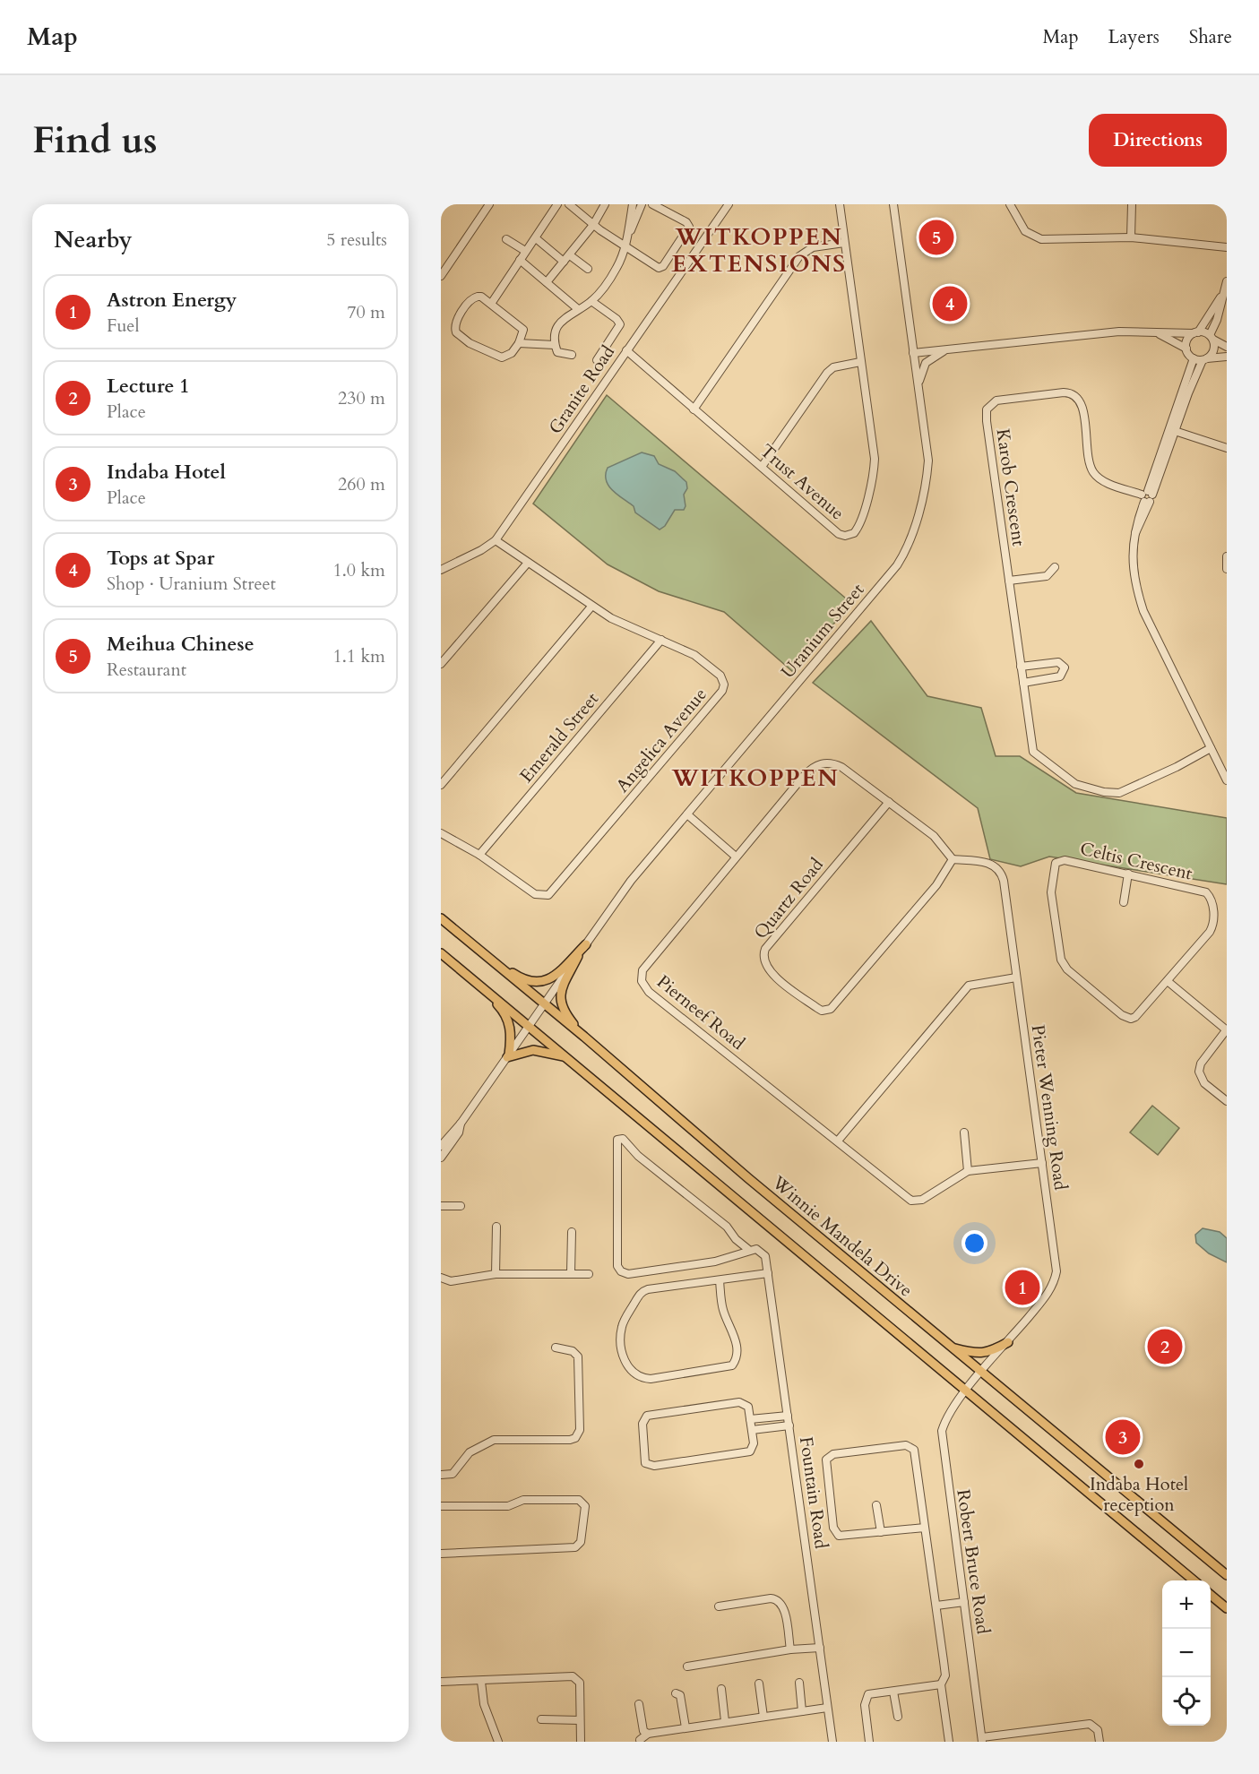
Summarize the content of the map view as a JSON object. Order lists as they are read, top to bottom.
{
  "streets": {
    "main road": ["Winnie Mandela Drive"],
    "street": [
      "Granite Road",
      "Trust Avenue",
      "Karob Crescent",
      "Uranium Street",
      "Emerald Street",
      "Angelica Avenue",
      "Celtis Crescent",
      "Quartz Road",
      "Pierneef Road",
      "Pieter Wenning Road",
      "Fountain Road",
      "Robert Bruce Road"
    ]
  },
  "crossings": [
    ["Granite Road", "Trust Avenue"],
    ["Granite Road", "Angelica Avenue"],
    ["Uranium Street", "Winnie Mandela Drive"],
    ["Emerald Street", "Angelica Avenue"],
    ["Quartz Road", "Pierneef Road"],
    ["Quartz Road", "Pieter Wenning Road"],
    ["Pierneef Road", "Pieter Wenning Road"],
    ["Pieter Wenning Road", "Winnie Mandela Drive"],
    ["Pieter Wenning Road", "Robert Bruce Road"],
    ["Winnie Mandela Drive", "Robert Bruce Road"]
  ],
  "districts": ["WITKOPPEN EXTENSIONS", "WITKOPPEN"],
  "places": ["Indaba Hotel reception"],
  "page": {
    "header": "Map",
    "nav": ["Map", "Layers", "Share"],
    "buttons": "Directions",
    "title": "Find us",
    "heading": ["Nearby", "5 results"],
    "pins": [
      "5",
      "4",
      "1",
      "2",
      "3"
    ],
    "list": [
      {
        "mark": "1",
        "name": "Astron Energy",
        "note": "Fuel",
        "value": "70 m"
      },
      {
        "mark": "2",
        "name": "Lecture 1",
        "note": "Place",
        "value": "230 m"
      },
      {
        "mark": "3",
        "name": "Indaba Hotel",
        "note": "Place",
        "value": "260 m"
      },
      {
        "mark": "4",
        "name": "Tops at Spar",
        "note": "Shop · Uranium Street",
        "value": "1.0 km"
      },
      {
        "mark": "5",
        "name": "Meihua Chinese",
        "note": "Restaurant",
        "value": "1.1 km"
      }
    ],
    "map_buttons": ["+", "−"]
  }
}
